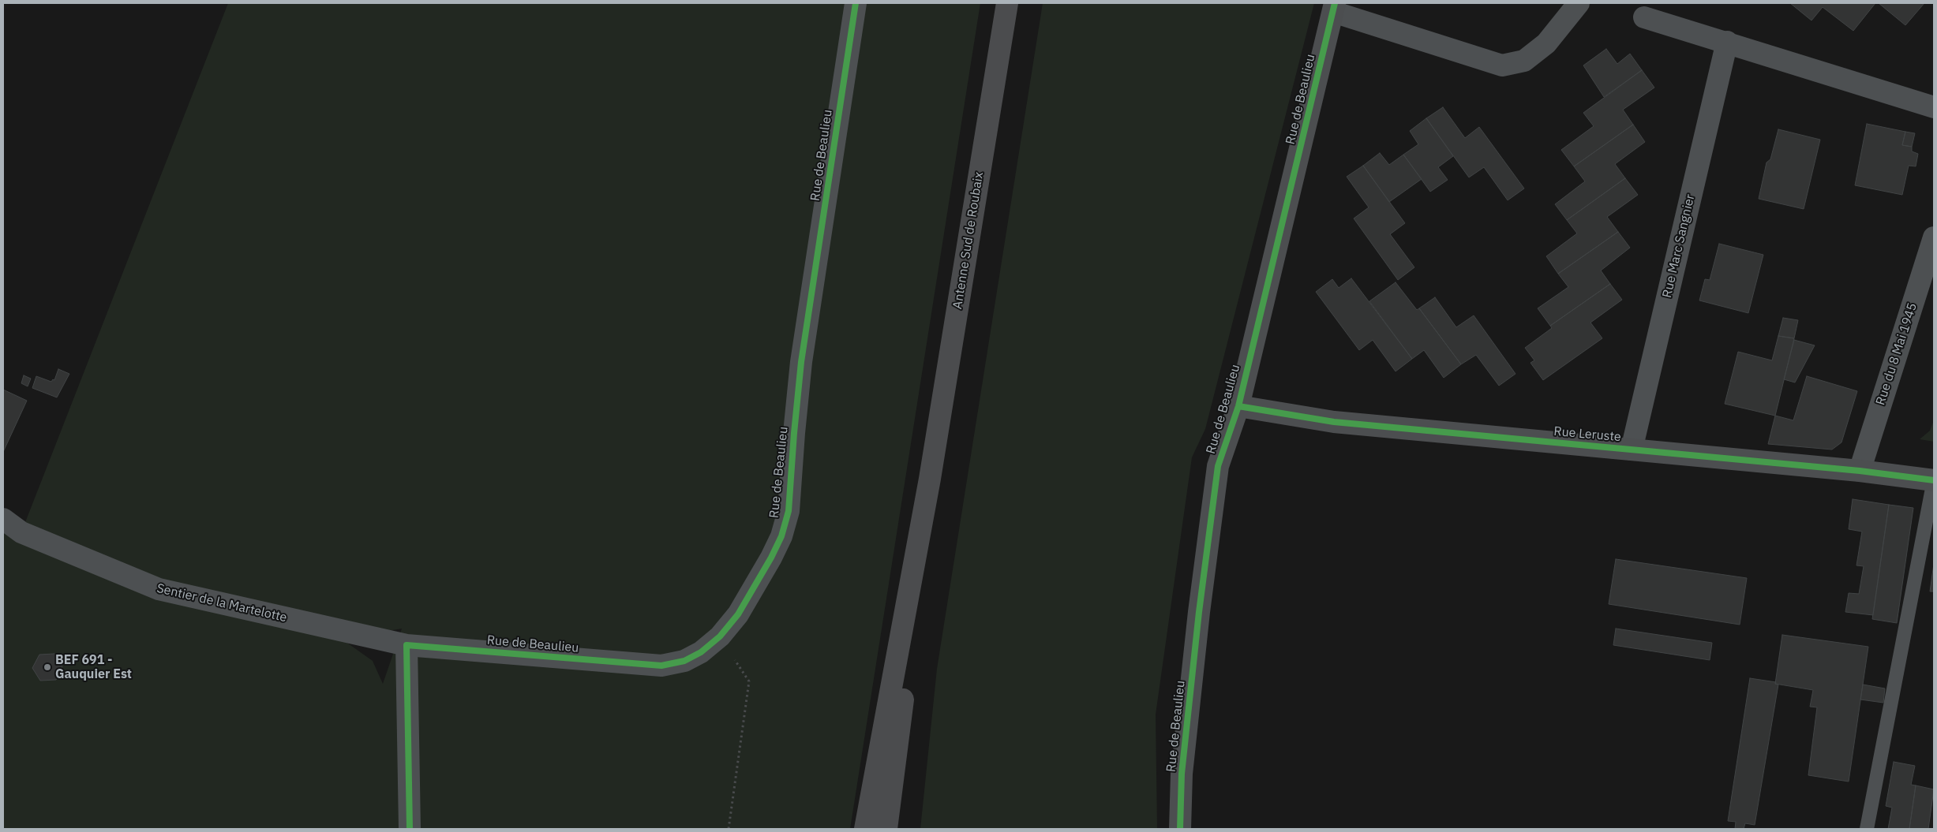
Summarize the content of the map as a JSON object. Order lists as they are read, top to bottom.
{
  "streets": {
    "highway": ["Antenne Sud de Roubaix"],
    "street": [
      "Rue de Beaulieu",
      "Rue Marc Sangnier",
      "Rue du 8 Mai 1945",
      "Rue Leruste",
      "Sentier de la Martelotte"
    ]
  },
  "crossings": [
    ["Rue de Beaulieu", "Rue Leruste"],
    ["Rue de Beaulieu", "Sentier de la Martelotte"],
    ["Rue Marc Sangnier", "Rue Leruste"],
    ["Rue du 8 Mai 1945", "Rue Leruste"]
  ],
  "places": ["BEF 691 - Gauquier Est"]
}
